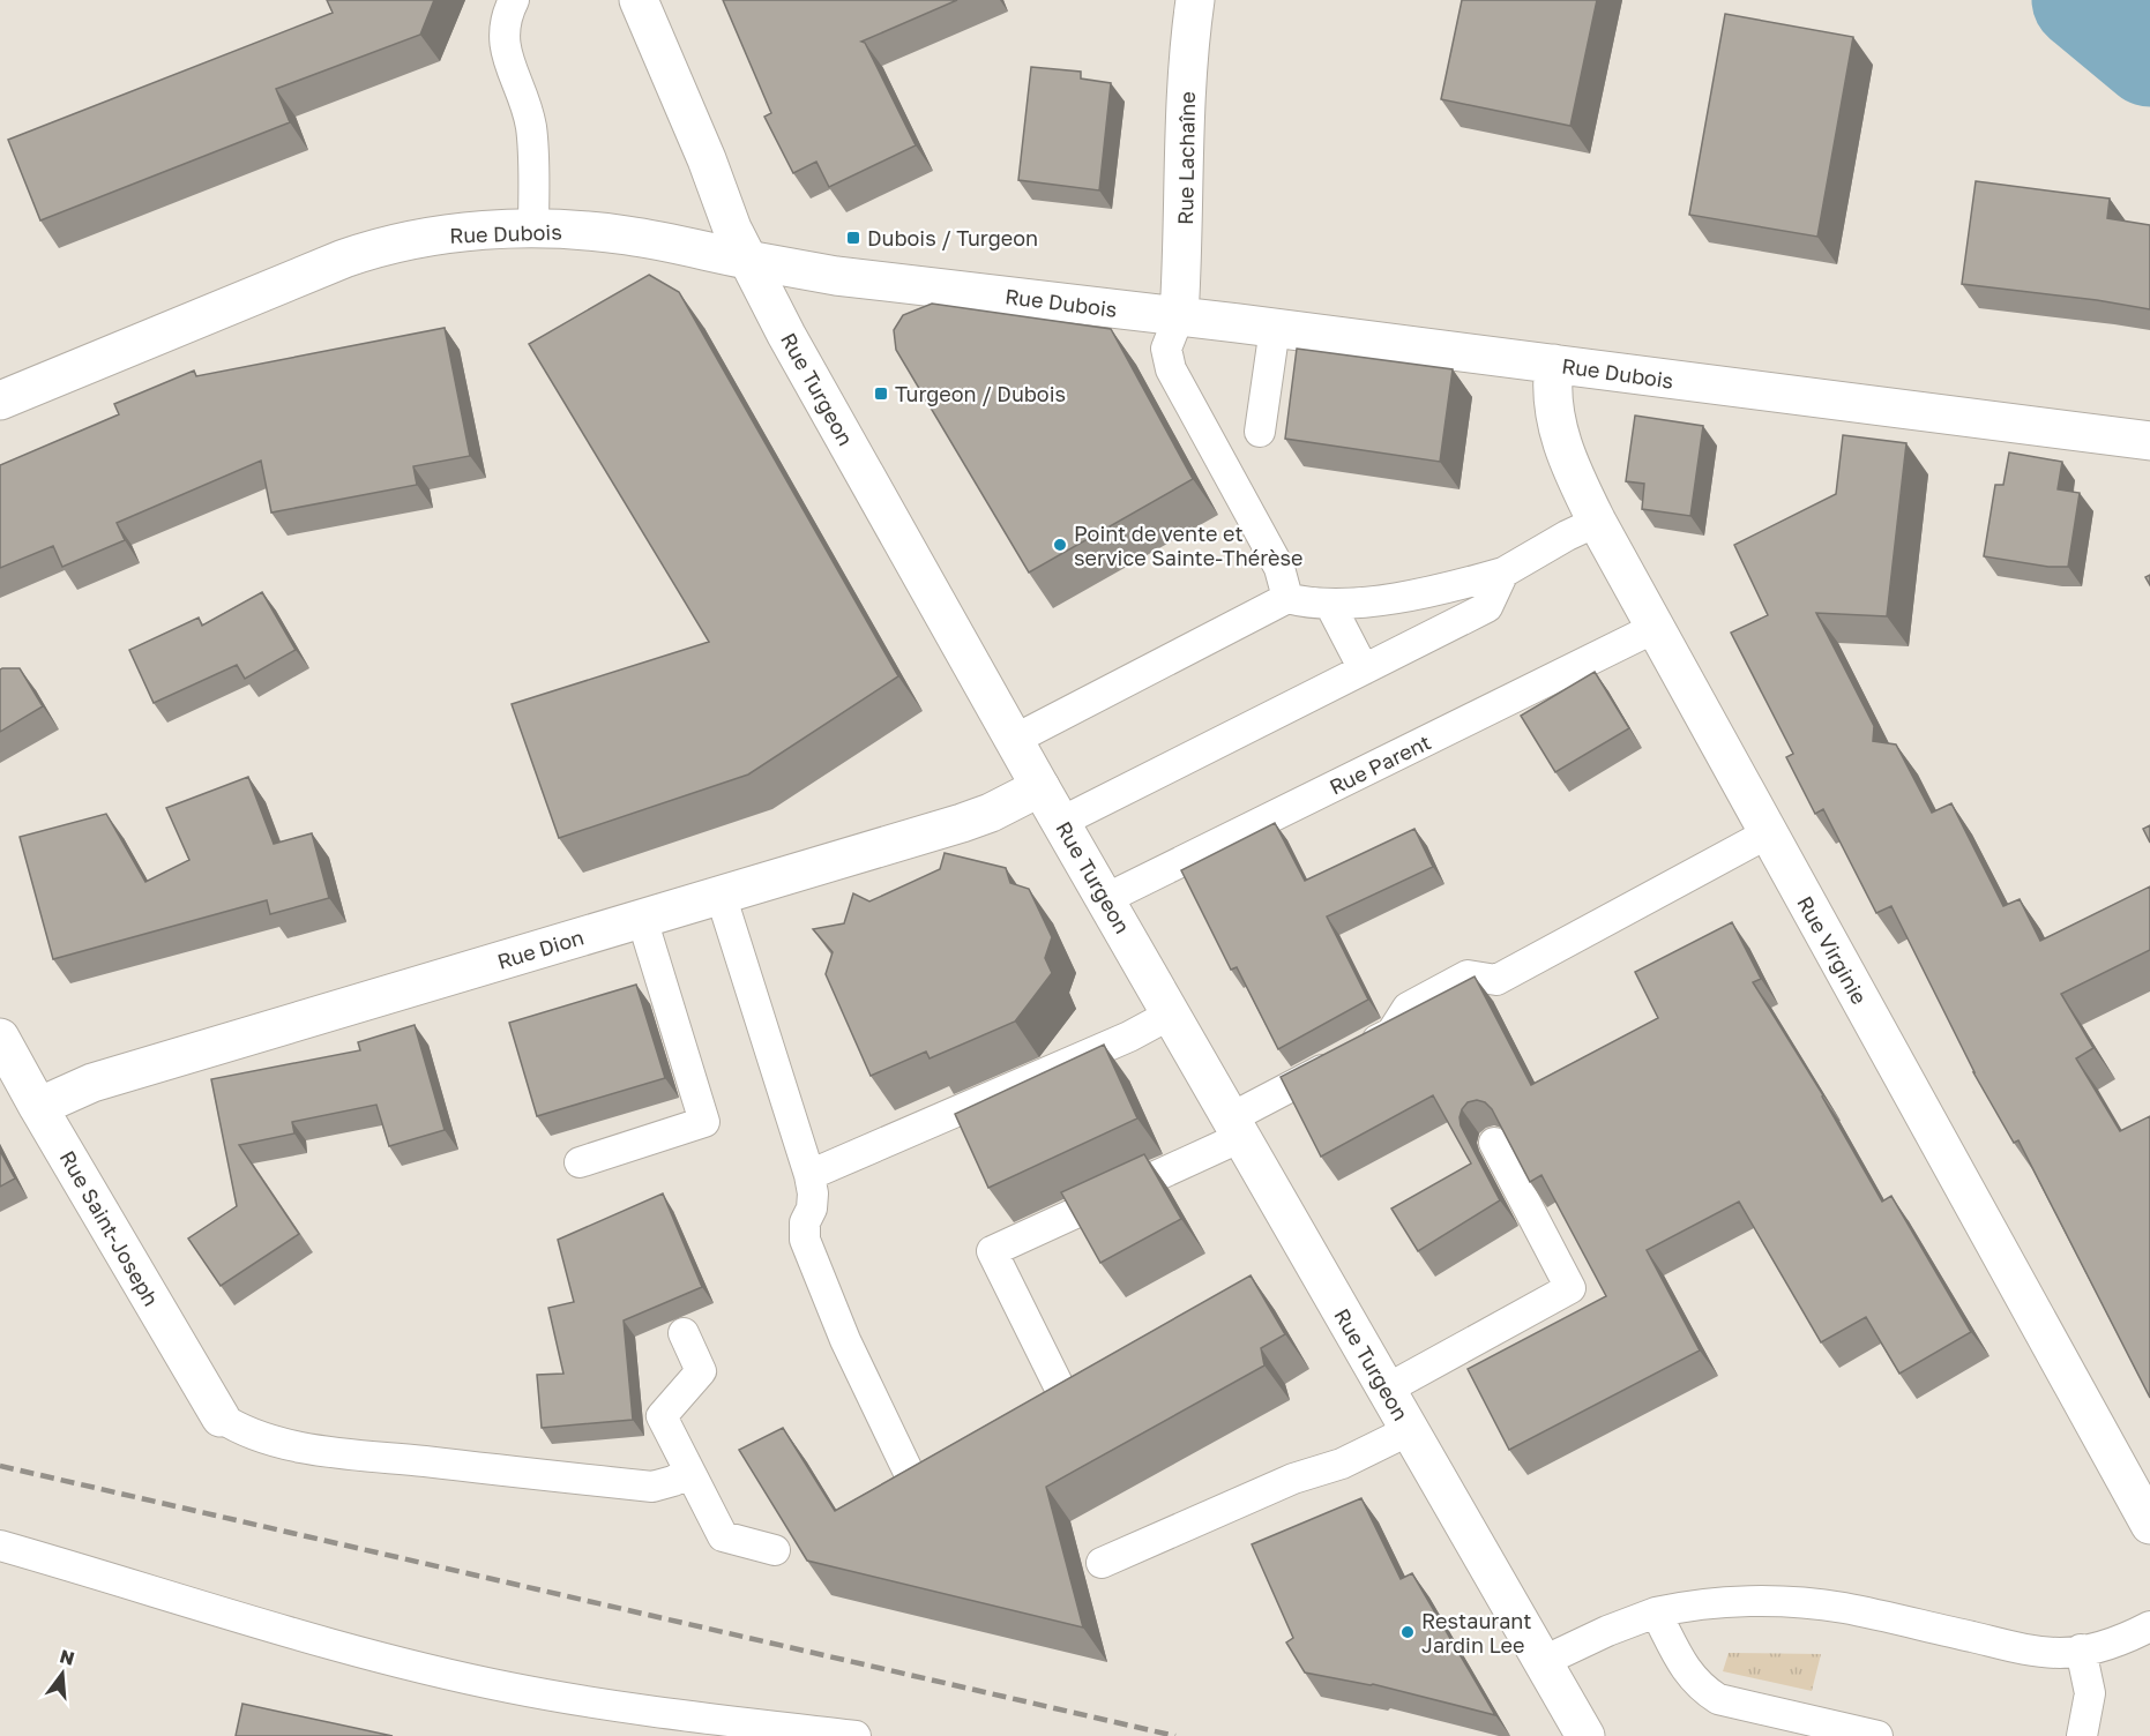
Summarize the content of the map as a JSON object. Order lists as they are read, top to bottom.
{
  "streets": {
    "street": [
      "Rue Lachaîne",
      "Rue Dubois",
      "Rue Turgeon",
      "Rue Dion",
      "Rue Virginie",
      "Rue Saint-Joseph"
    ],
    "lane": ["Rue Parent"]
  },
  "crossings": [
    ["Rue Lachaîne", "Rue Dubois"],
    ["Rue Dubois", "Rue Turgeon"],
    ["Rue Dubois", "Rue Virginie"],
    ["Rue Turgeon", "Rue Parent"],
    ["Rue Turgeon", "Rue Dion"],
    ["Rue Parent", "Rue Virginie"],
    ["Rue Dion", "Rue Saint-Joseph"]
  ],
  "places": {
    "transit": ["Dubois / Turgeon", "Turgeon / Dubois"],
    "other": ["Point de vente et service Sainte-Thérèse", "Restaurant Jardin Lee"]
  },
  "north": "top"
}
